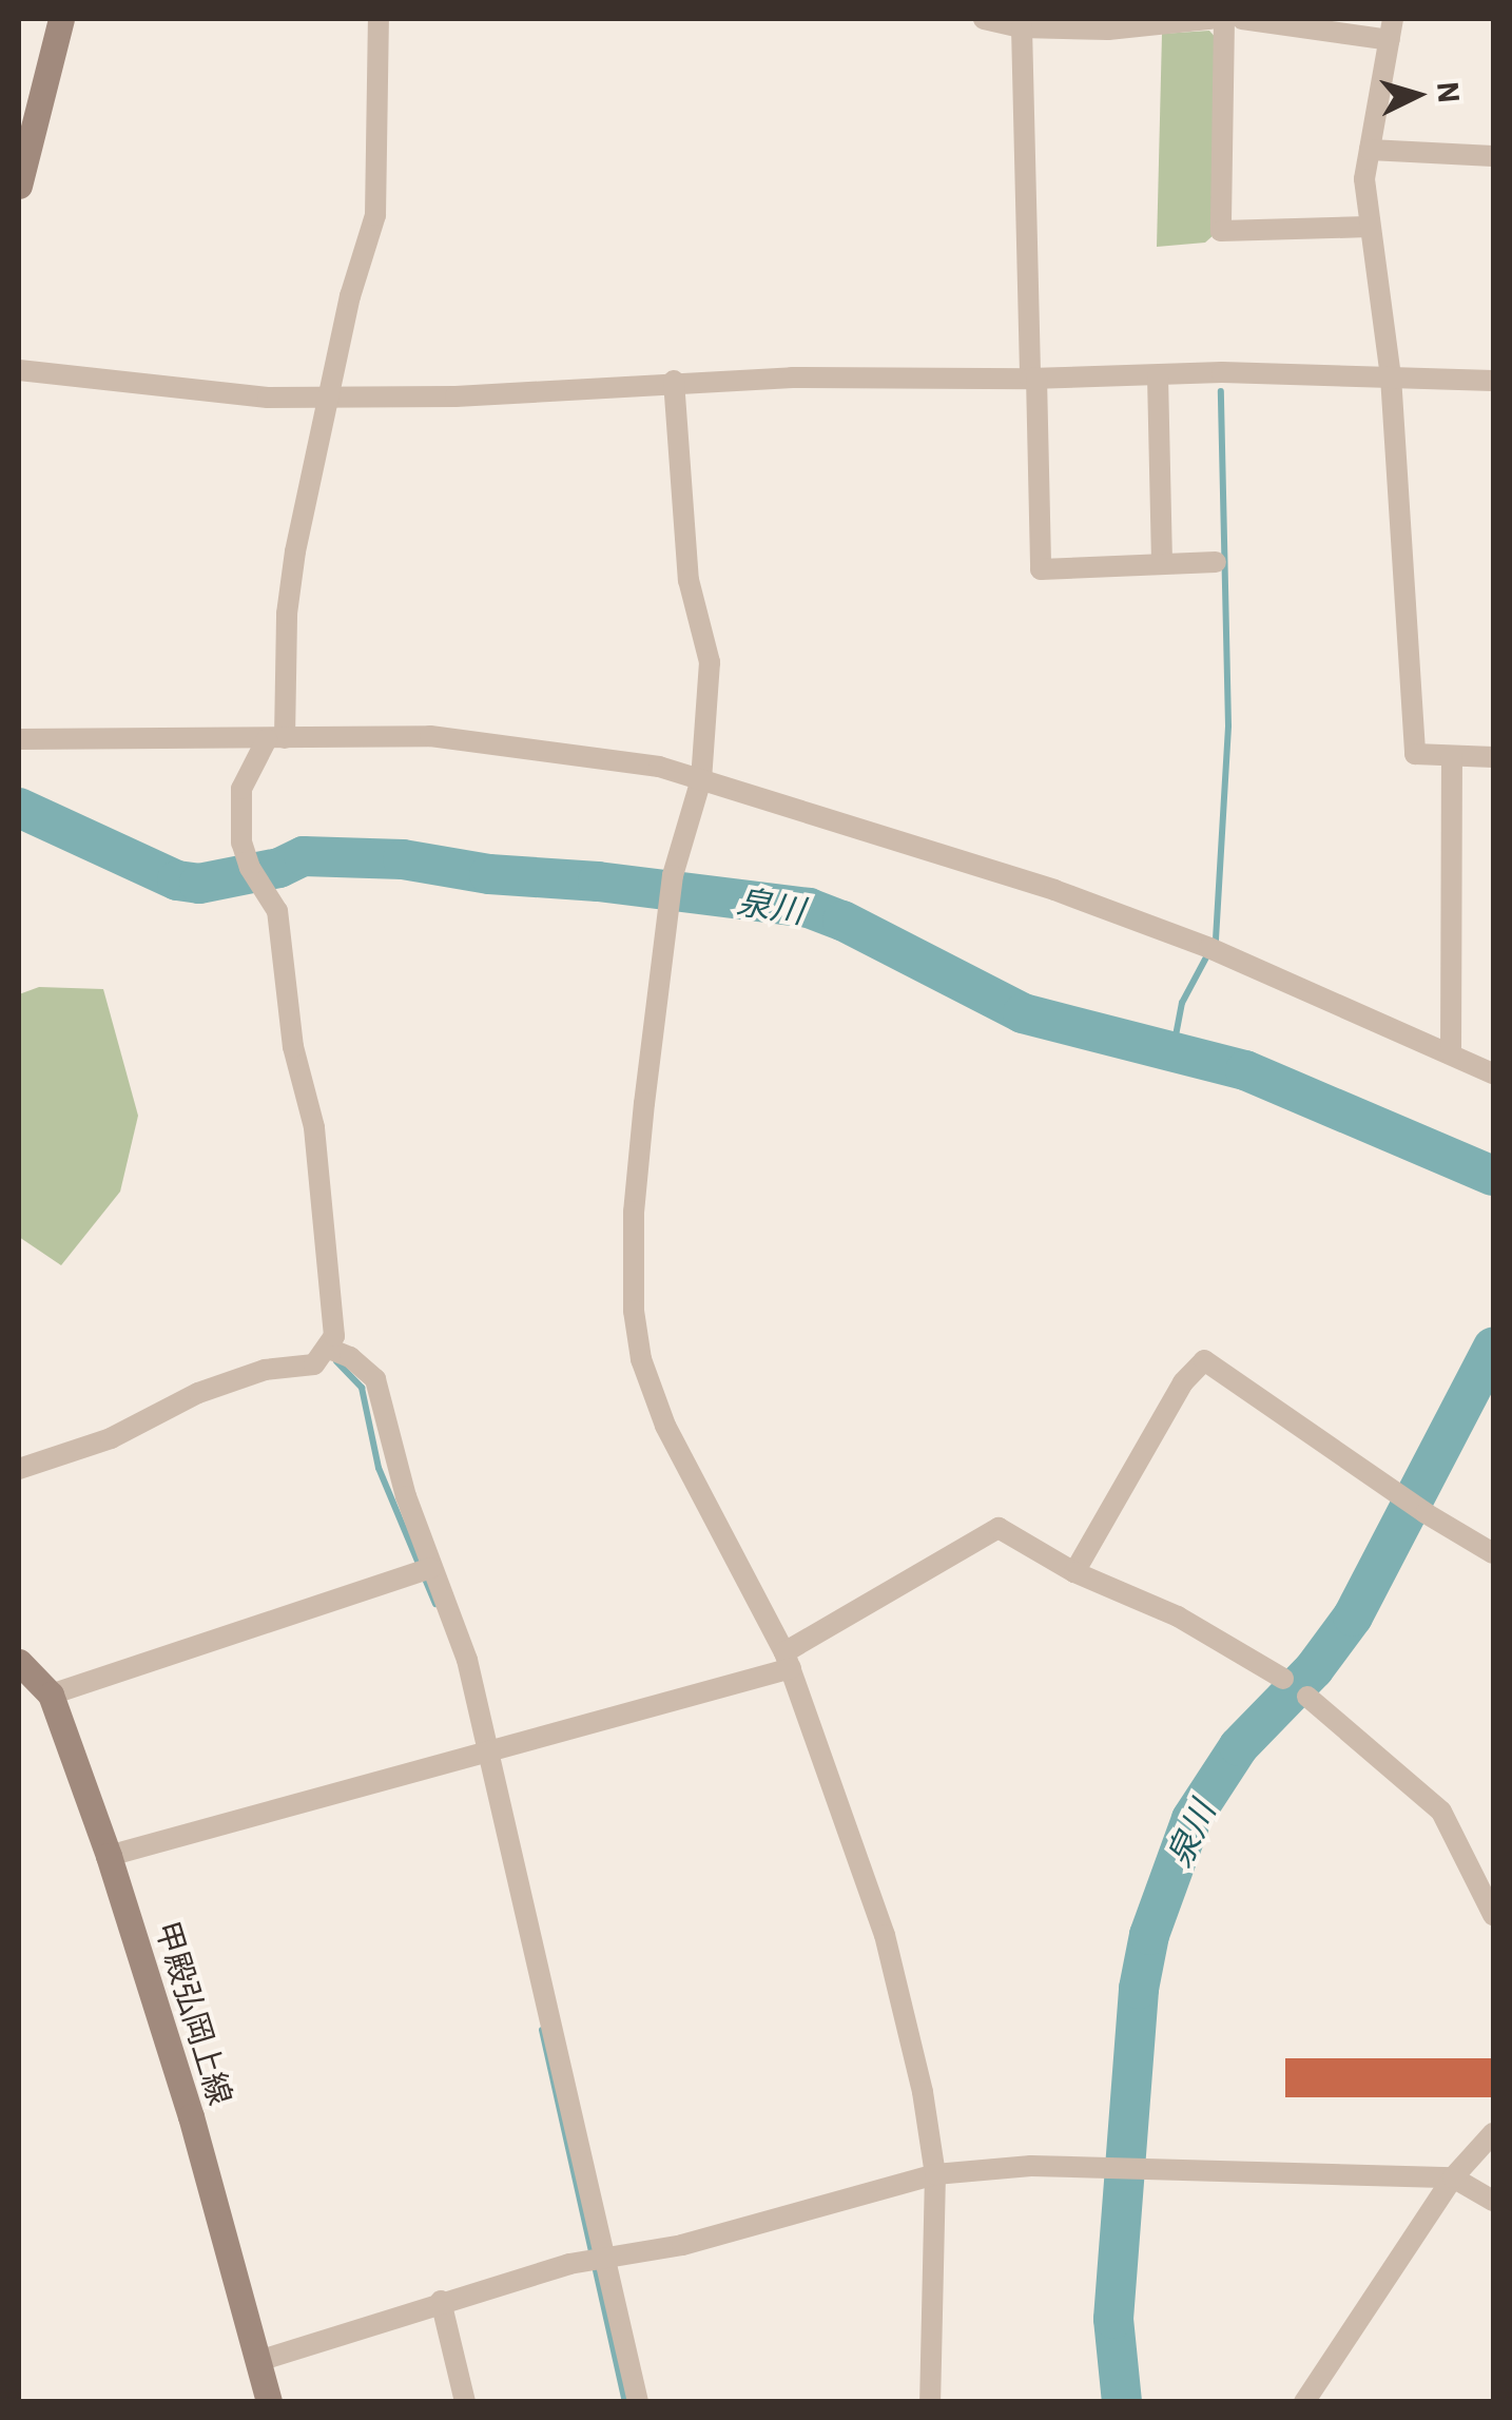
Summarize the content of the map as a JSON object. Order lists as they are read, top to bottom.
{
  "streets": {
    "main road": ["甲殿弘岡上線"]
  },
  "water": ["泉川"],
  "north": "right"
}
